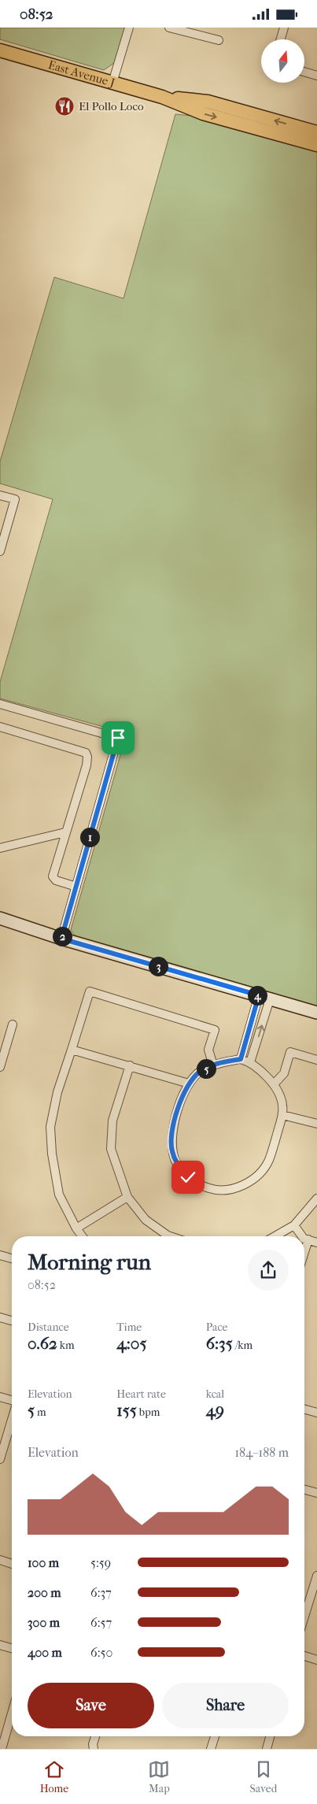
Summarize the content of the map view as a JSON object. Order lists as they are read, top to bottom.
{
  "streets": {
    "main road": ["East Avenue J"]
  },
  "places": {
    "restaurant": ["El Pollo Loco"]
  },
  "north": "top",
  "page": {
    "status": "08:52",
    "pins": [
      "1",
      "2",
      "3",
      "4",
      "5"
    ],
    "heading": ["Morning run", "08:52"],
    "stats": [
      ["Distance", "0.62 km"],
      ["Time", "4:05"],
      ["Pace", "6:35 /km"],
      ["Elevation", "5 m"],
      ["Heart rate", "155 bpm"],
      ["kcal", "49"]
    ],
    "chart": ["Elevation", "184–188 m"],
    "list": [
      {
        "name": "100 m",
        "note": "5:59"
      },
      {
        "name": "200 m",
        "note": "6:37"
      },
      {
        "name": "300 m",
        "note": "6:57"
      },
      {
        "name": "400 m",
        "note": "6:50"
      }
    ],
    "buttons": ["Save", "Share"],
    "tabs": ["Home", "Map", "Saved"]
  }
}
